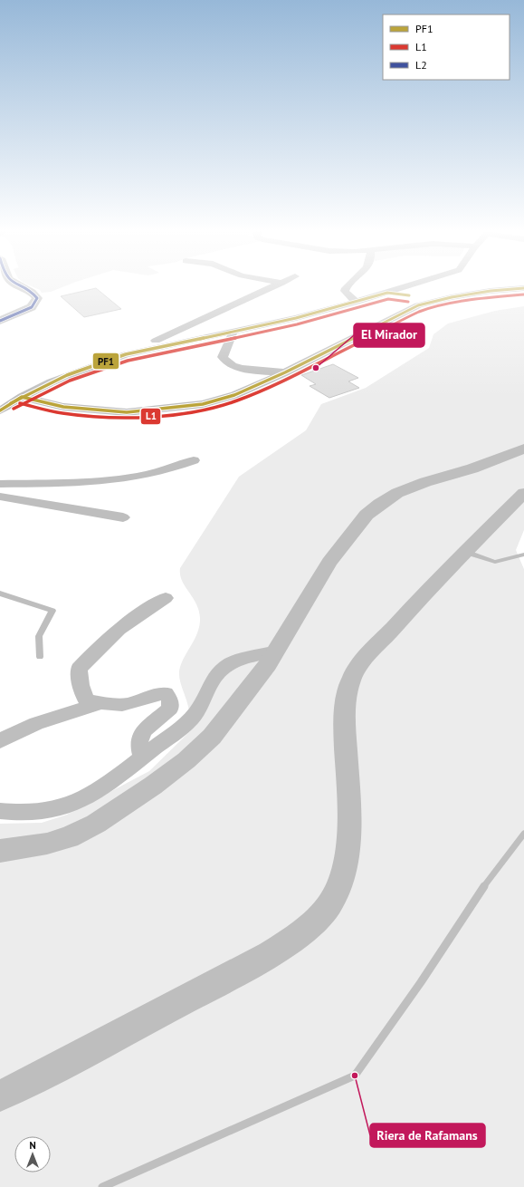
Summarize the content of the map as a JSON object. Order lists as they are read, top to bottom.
{
  "places": ["El Mirador", "Riera de Rafamans"],
  "lines": ["transit line L2", "transit line PF1", "transit line L1"],
  "legend": ["PF1", "L1", "L2"],
  "north": "top"
}
